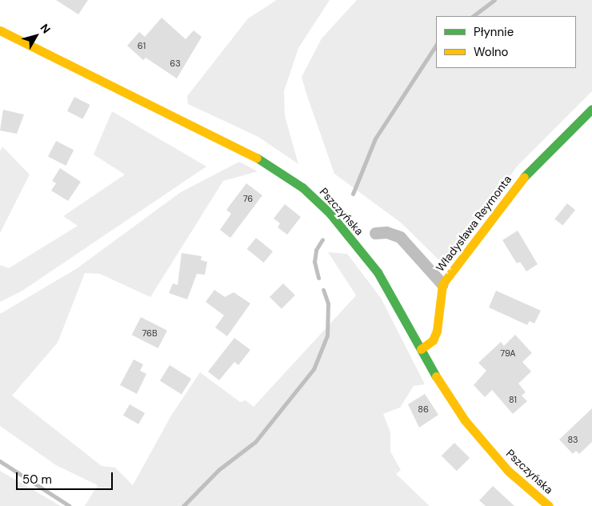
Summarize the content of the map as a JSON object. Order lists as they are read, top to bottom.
{
  "streets": {
    "street": ["Pszczyńska", "Władysława Reymonta"]
  },
  "crossings": [
    ["Pszczyńska", "Władysława Reymonta"]
  ],
  "house_numbers": [
    "61",
    "63",
    "76",
    "76B",
    "79A",
    "81",
    "86",
    "83"
  ],
  "legend": ["Płynnie", "Wolno"],
  "scale_bar": "50 m",
  "north": "top right"
}
